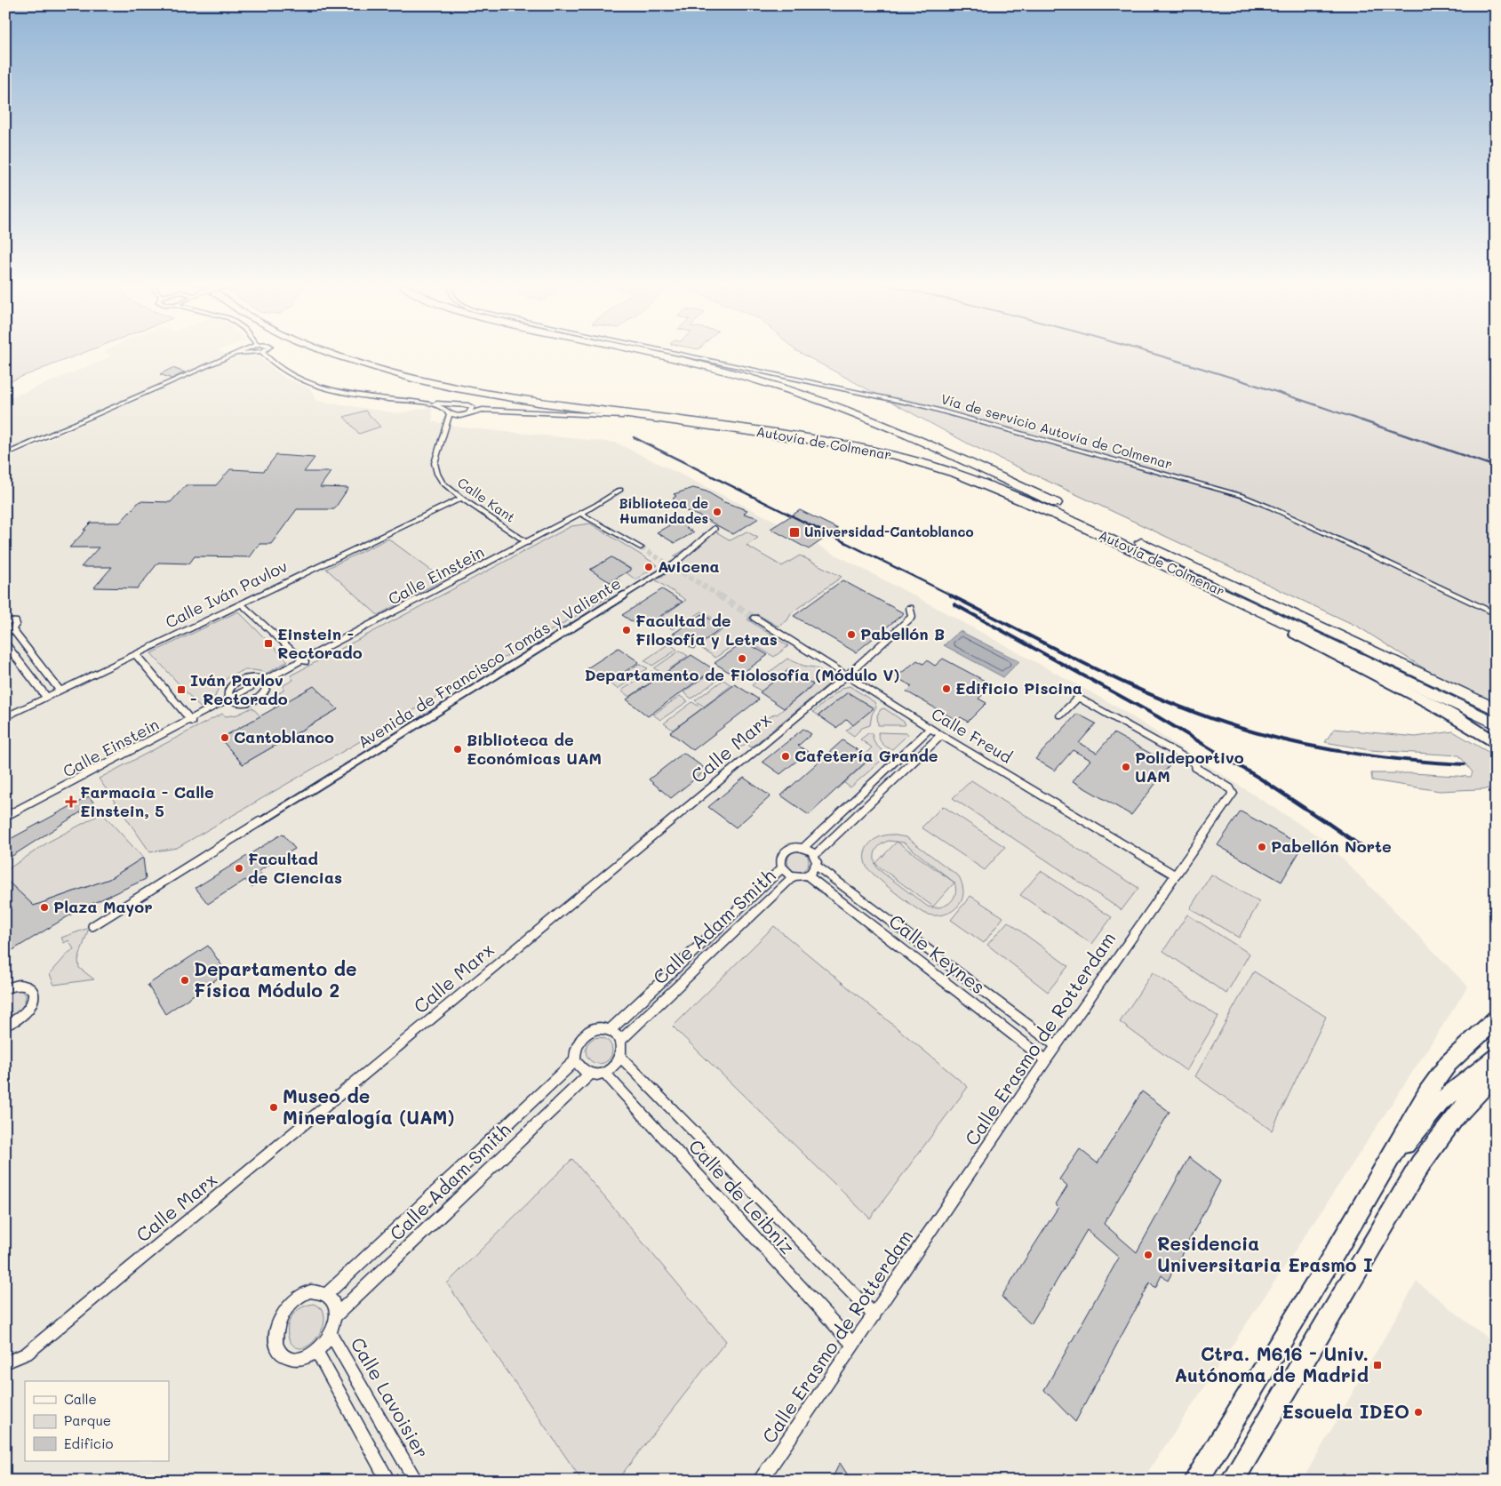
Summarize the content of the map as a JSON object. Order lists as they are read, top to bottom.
{
  "streets": {
    "highway": ["Autovía de Colmenar"],
    "street": [
      "Vía de servicio Autovía de Colmenar",
      "Calle Kant",
      "Calle Einstein",
      "Calle Iván Pavlov",
      "Avenida de Francisco Tomás y Valiente",
      "Calle Freud",
      "Calle Marx",
      "Calle Adam Smith",
      "Calle Keynes",
      "Calle Erasmo de Rotterdam",
      "Calle de Leibniz",
      "Calle Lavoisier"
    ]
  },
  "crossings": [
    ["Calle Kant", "Calle Einstein"],
    ["Calle Kant", "Calle Iván Pavlov"],
    ["Calle Freud", "Calle Marx"],
    ["Calle Freud", "Calle Erasmo de Rotterdam"],
    ["Calle Adam Smith", "Calle Keynes"],
    ["Calle Adam Smith", "Calle de Leibniz"],
    ["Calle Adam Smith", "Calle Lavoisier"],
    ["Calle Keynes", "Calle Erasmo de Rotterdam"],
    ["Calle Erasmo de Rotterdam", "Calle de Leibniz"]
  ],
  "places": {
    "other": [
      "Biblioteca de Humanidades",
      "Avicena",
      "Facultad de Filosofía y Letras",
      "Pabellón B",
      "Departamento de Fiolosofía (Módulo V)",
      "Edificio Piscina",
      "Cantoblanco",
      "Biblioteca de Económicas UAM",
      "Cafetería Grande",
      "Polideportivo UAM",
      "Pabellón Norte",
      "Facultad de Ciencias",
      "Plaza Mayor",
      "Departamento de Física Módulo 2",
      "Museo de Mineralogía (UAM)",
      "Residencia Universitaria Erasmo I",
      "Escuela IDEO"
    ],
    "transit": [
      "Universidad-Cantoblanco",
      "Einstein - Rectorado",
      "Iván Pavlov - Rectorado",
      "Ctra. M616 - Univ. Autónoma de Madrid"
    ],
    "health": ["Farmacia - Calle Einstein, 5"]
  },
  "legend": ["Calle", "Parque", "Edificio"]
}
